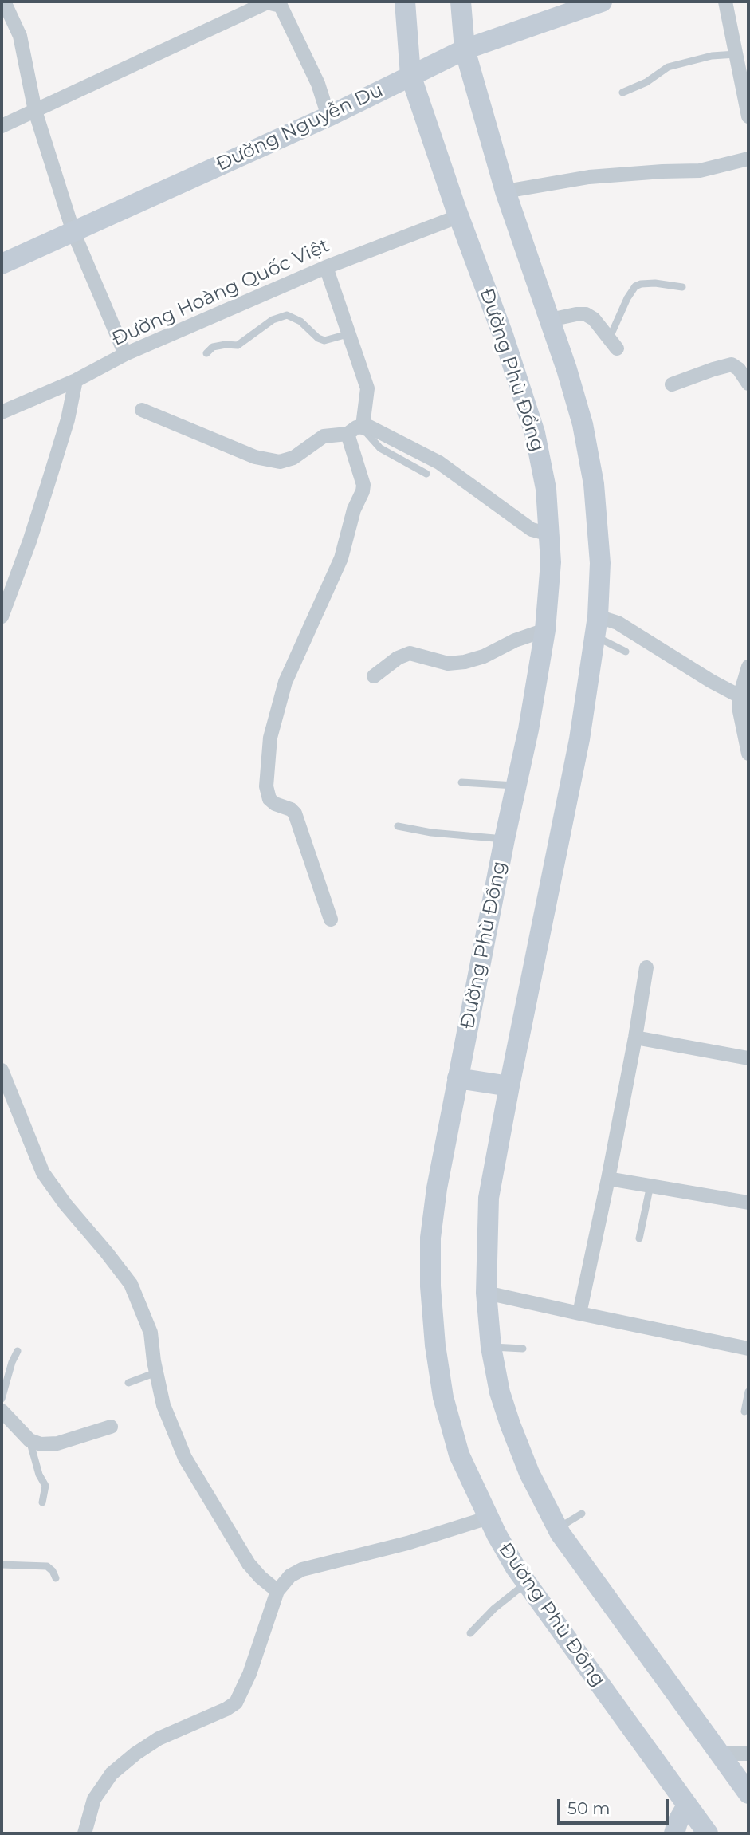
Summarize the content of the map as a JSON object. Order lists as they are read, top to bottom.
{
  "streets": {
    "main road": ["Đường Nguyễn Du", "Đường Phù Đổng"],
    "street": ["Đường Hoàng Quốc Việt"]
  },
  "crossings": [
    ["Đường Nguyễn Du", "Đường Phù Đổng"],
    ["Đường Hoàng Quốc Việt", "Đường Phù Đổng"]
  ],
  "scale_bar": "50 m"
}
